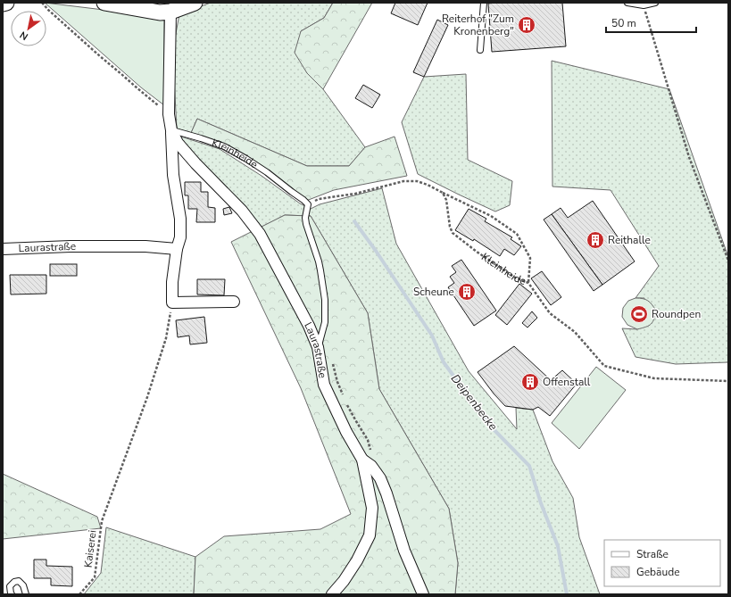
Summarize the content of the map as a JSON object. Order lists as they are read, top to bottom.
{
  "streets": {
    "street": ["Laurastraße"],
    "lane": ["Kleinheide"],
    "path": ["Kaiserei"]
  },
  "crossings": [
    ["Kleinheide", "Laurastraße"],
    ["Laurastraße", "Kaiserei"]
  ],
  "water": ["Deipenbecke"],
  "places": {
    "building": [
      "Reiterhof \"Zum Kronenberg\"",
      "Reithalle",
      "Scheune",
      "Offenstall"
    ],
    "sports": ["Roundpen"]
  },
  "legend": ["Straße", "Gebäude"],
  "scale_bar": "50 m",
  "north": "bottom left"
}
